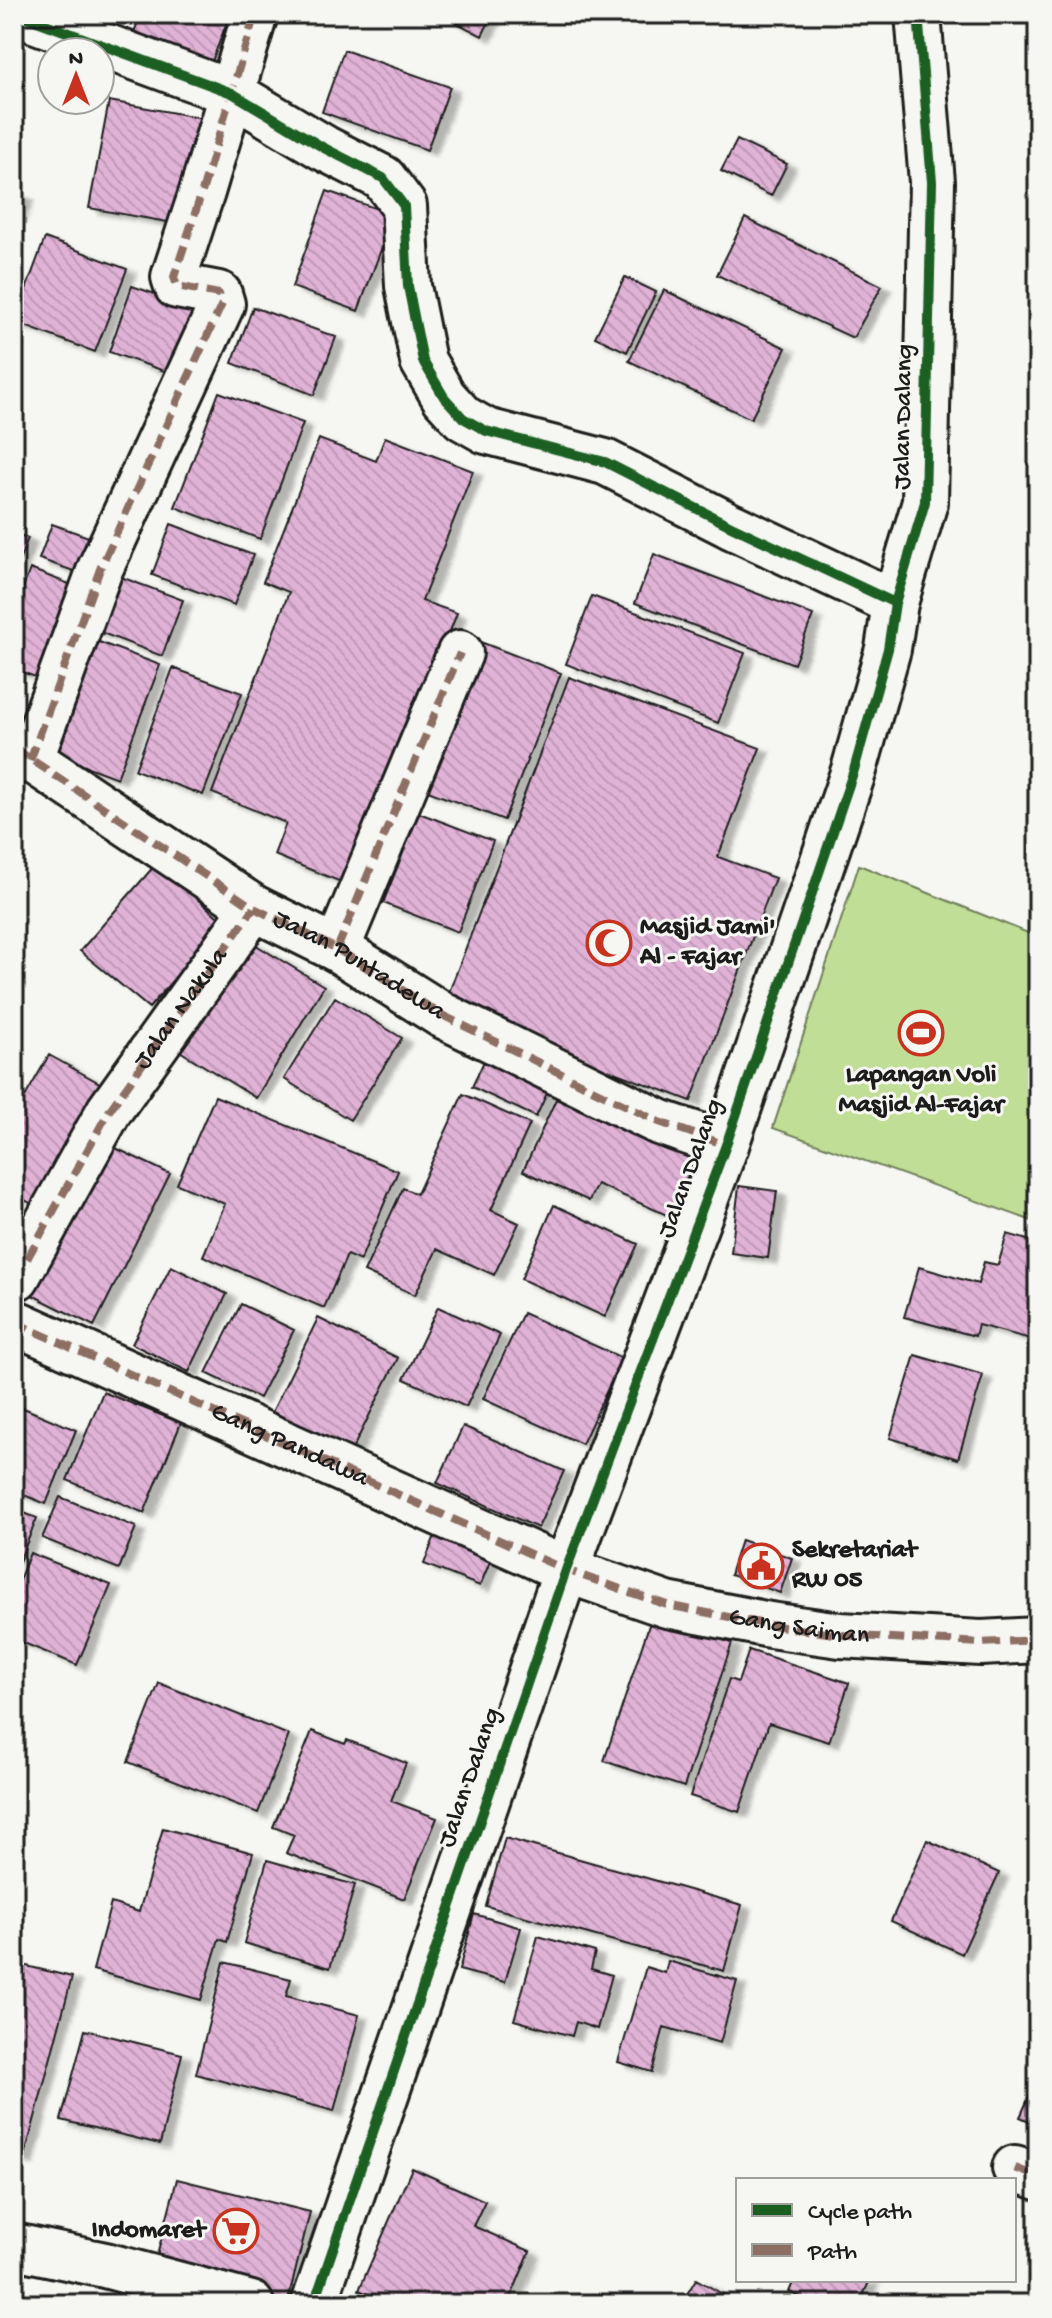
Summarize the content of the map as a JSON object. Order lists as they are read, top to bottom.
{
  "streets": {
    "street": [
      "Jalan Dalang",
      "Jalan Puntadewa",
      "Jalan Nakula",
      "Gang Pandawa",
      "Gang Saiman"
    ]
  },
  "crossings": [
    ["Jalan Dalang", "Jalan Puntadewa"],
    ["Jalan Dalang", "Gang Pandawa"],
    ["Jalan Dalang", "Gang Saiman"],
    ["Jalan Puntadewa", "Jalan Nakula"],
    ["Gang Pandawa", "Gang Saiman"]
  ],
  "places": {
    "mosque": ["Masjid Jami' Al - Fajar"],
    "sports": ["Lapangan Voli Masjid Al-Fajar"],
    "public building": ["Sekretariat RW 05"],
    "supermarket": ["Indomaret"]
  },
  "legend": ["Cycle path", "Path"],
  "north": "top"
}
